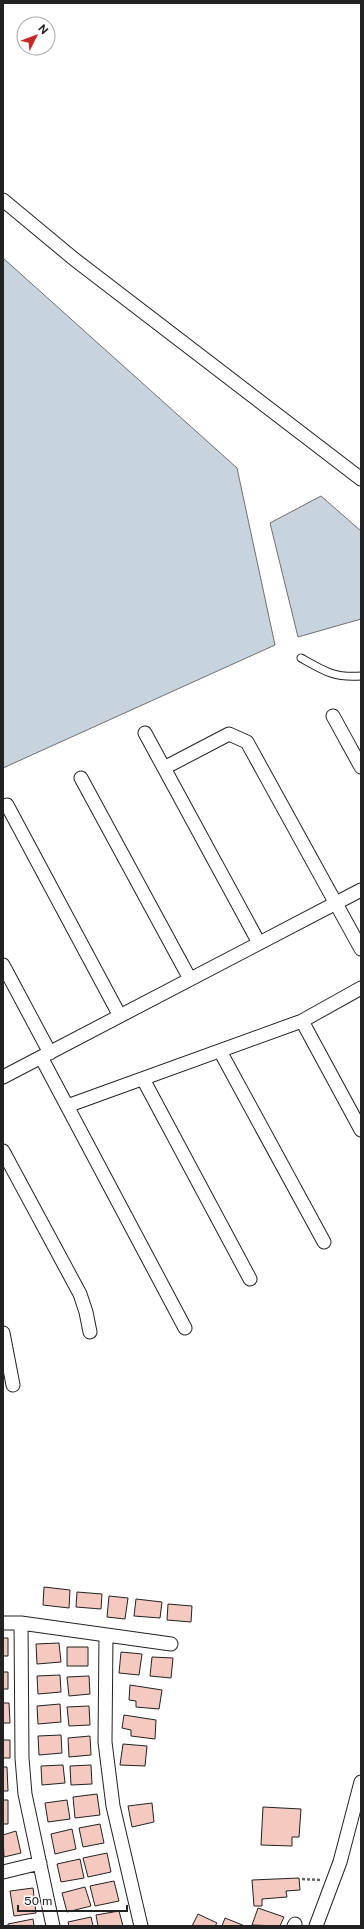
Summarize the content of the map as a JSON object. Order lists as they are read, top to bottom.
{
  "scale_bar": "50 m",
  "north": "top right"
}
